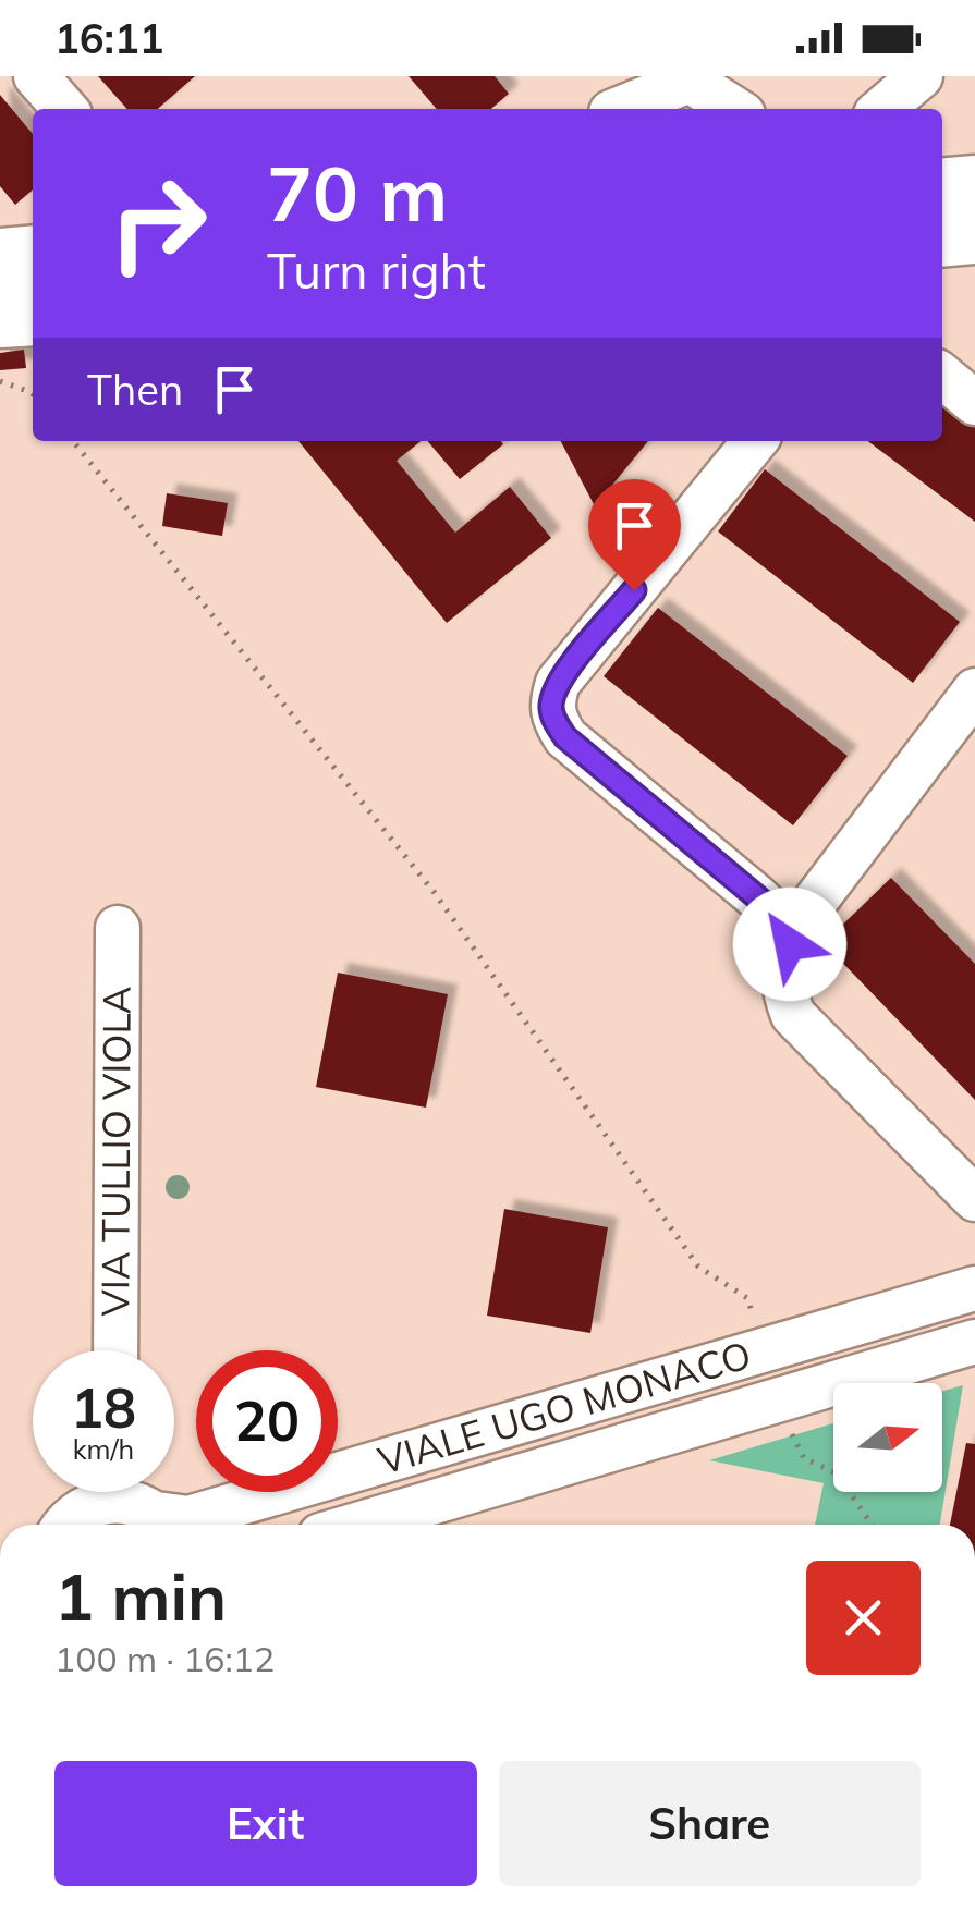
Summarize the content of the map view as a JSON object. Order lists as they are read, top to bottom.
{
  "streets": {
    "street": ["VIA TULLIO VIOLA", "VIALE UGO MONACO"]
  },
  "north": "right",
  "page": {
    "status": "16:11",
    "turn": ["70 m", "Turn right"],
    "then": "Then",
    "speed": "18 km/h",
    "limit": "20",
    "heading": ["1 min", "100 m · 16:12"],
    "buttons": ["Exit", "Share"]
  }
}
